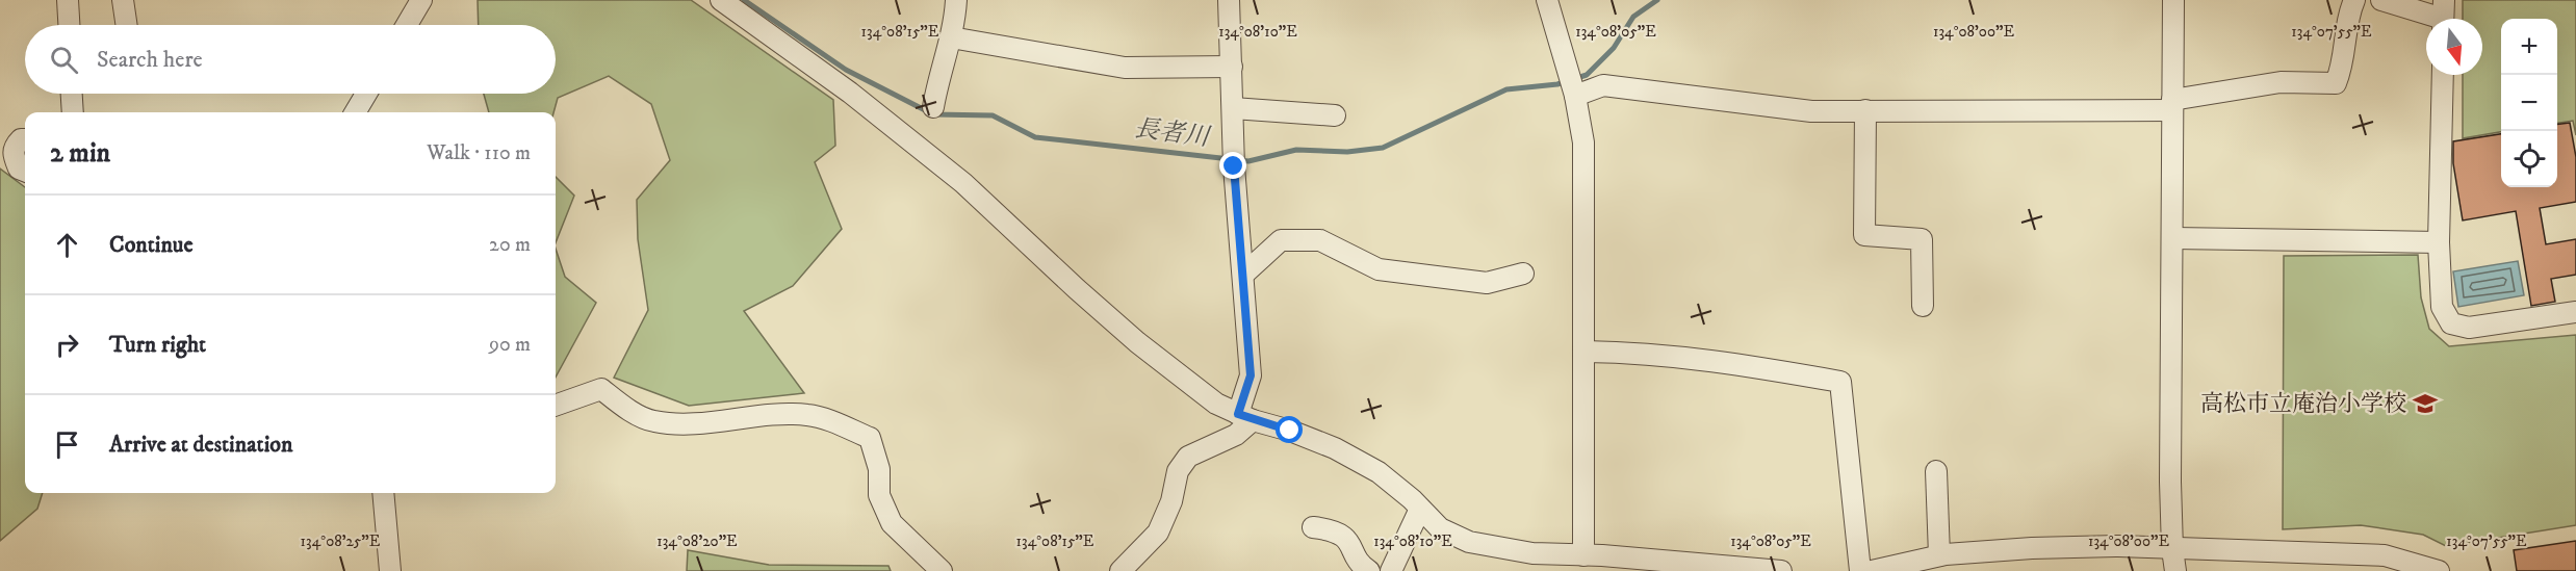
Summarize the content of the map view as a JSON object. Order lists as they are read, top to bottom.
{
  "water": ["長者川"],
  "places": {
    "school or university": ["高松市立庵治小学校"]
  },
  "north": "bottom",
  "page": {
    "map_buttons": ["+", "−"],
    "search": "Search here",
    "heading": ["2 min", "Walk · 110 m"],
    "list": [
      ["Continue", "20 m"],
      ["Turn right", "90 m"],
      "Arrive at destination"
    ]
  },
  "coordinates": [
    "134°08'15\"E",
    "134°08'10\"E",
    "134°08'05\"E",
    "134°08'00\"E",
    "134°07'55\"E",
    "134°08'25\"E",
    "134°08'20\"E"
  ]
}
